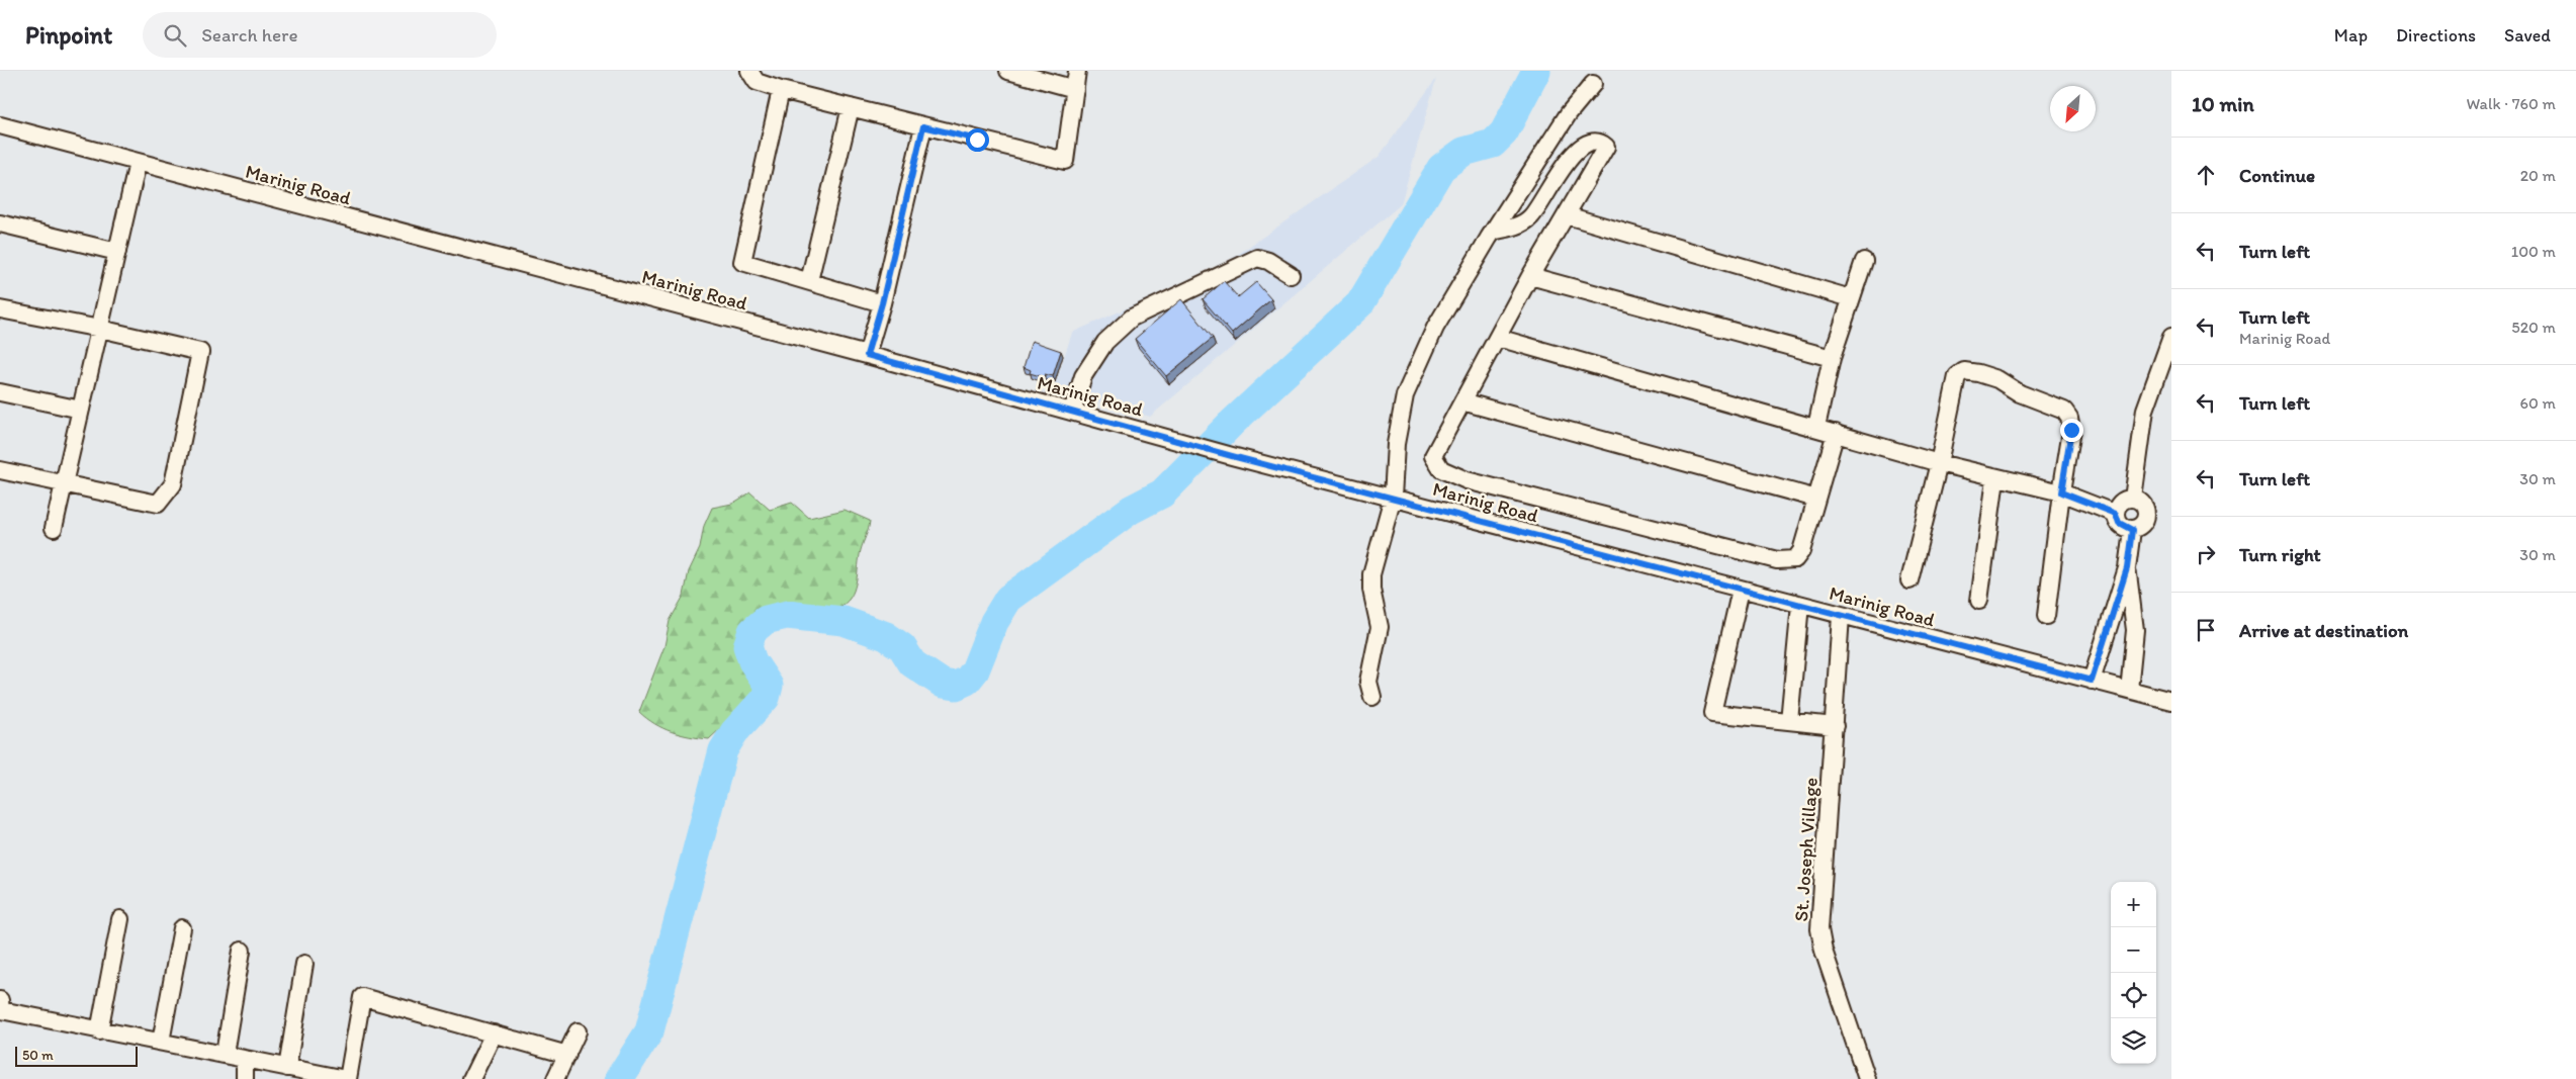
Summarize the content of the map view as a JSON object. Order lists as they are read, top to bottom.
{
  "streets": {
    "street": ["Marinig Road", "St. Joseph Village"]
  },
  "crossings": [
    ["Marinig Road", "St. Joseph Village"]
  ],
  "scale_bar": "50 m",
  "north": "bottom left",
  "page": {
    "header": "Pinpoint",
    "search": "Search here",
    "nav": ["Map", "Directions", "Saved"],
    "heading": ["10 min", "Walk · 760 m"],
    "list": [
      ["Continue", "20 m"],
      ["Turn left", "100 m"],
      ["Turn left", "Marinig Road", "520 m"],
      ["Turn left", "60 m"],
      ["Turn left", "30 m"],
      ["Turn right", "30 m"],
      "Arrive at destination"
    ],
    "map_buttons": ["+", "−"],
    "scale": "50 m"
  }
}
